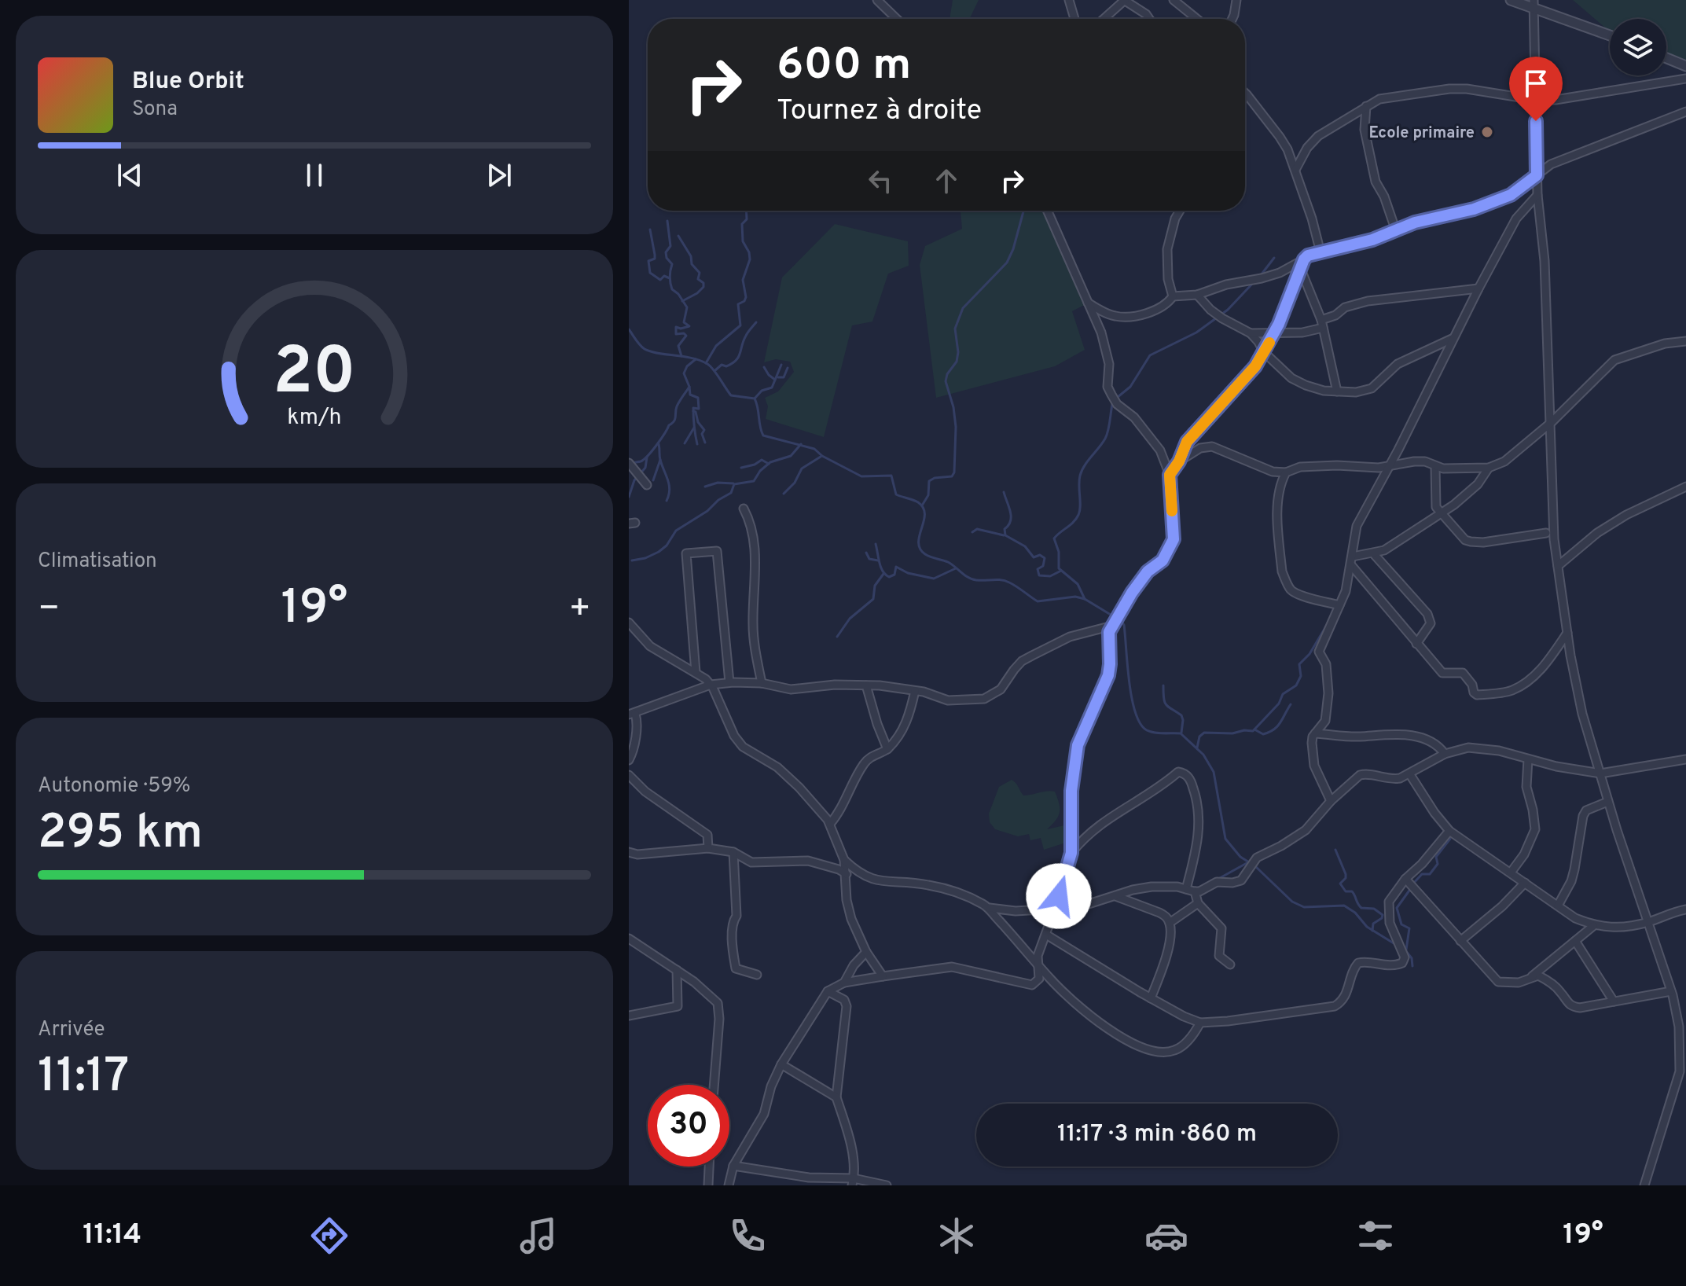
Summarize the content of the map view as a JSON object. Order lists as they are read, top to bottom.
{
  "places": ["Ecole primaire"],
  "page": {
    "turn": ["600 m", "Tournez à droite"],
    "song": ["Blue Orbit", "Sona"],
    "tile": [
      "Climatisation",
      ["Autonomie · 59%", "295 km"],
      ["Arrivée", "11:17"]
    ],
    "heat": ["−", "19°", "+"],
    "limit": "30",
    "trip": "11:17 · 3 min · 860 m",
    "tabs": ["11:14", "19°"],
    "gauge": ["20", "km/h"]
  }
}
